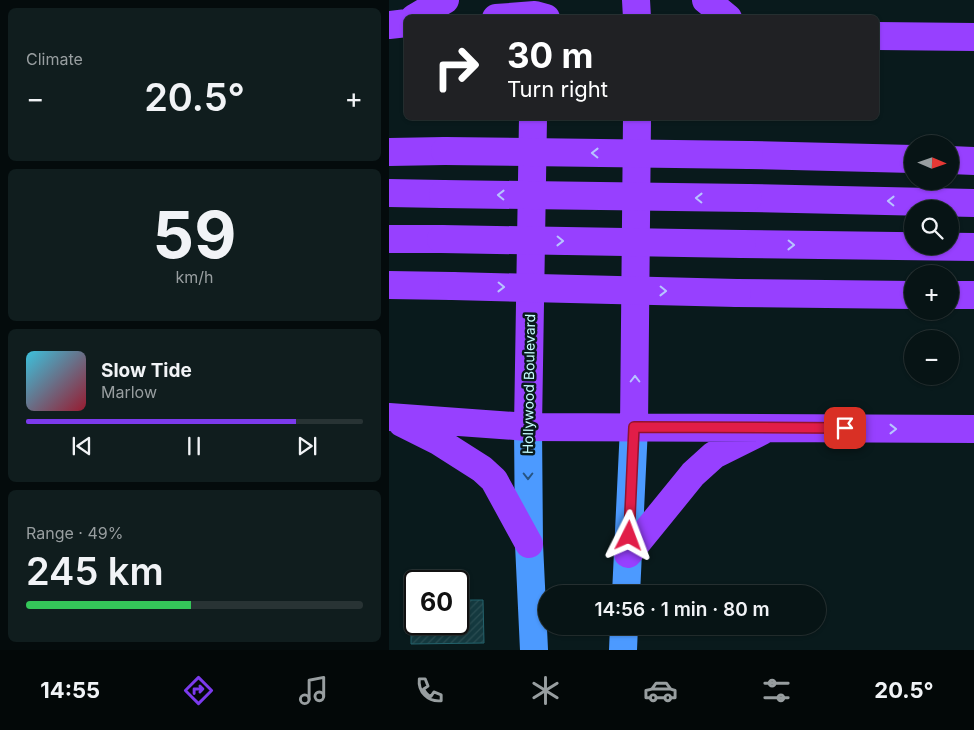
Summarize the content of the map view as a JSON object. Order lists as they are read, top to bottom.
{
  "streets": {
    "highway": ["Hollywood Boulevard"]
  },
  "north": "right",
  "page": {
    "tile": [
      "Climate",
      ["59", "km/h"],
      ["Range · 49%", "245 km"]
    ],
    "turn": ["30 m", "Turn right"],
    "heat": ["−", "20.5°", "+"],
    "map_buttons": ["+", "−"],
    "song": ["Slow Tide", "Marlow"],
    "limit": "60",
    "trip": "14:56 · 1 min · 80 m",
    "tabs": ["14:55", "20.5°"]
  }
}
